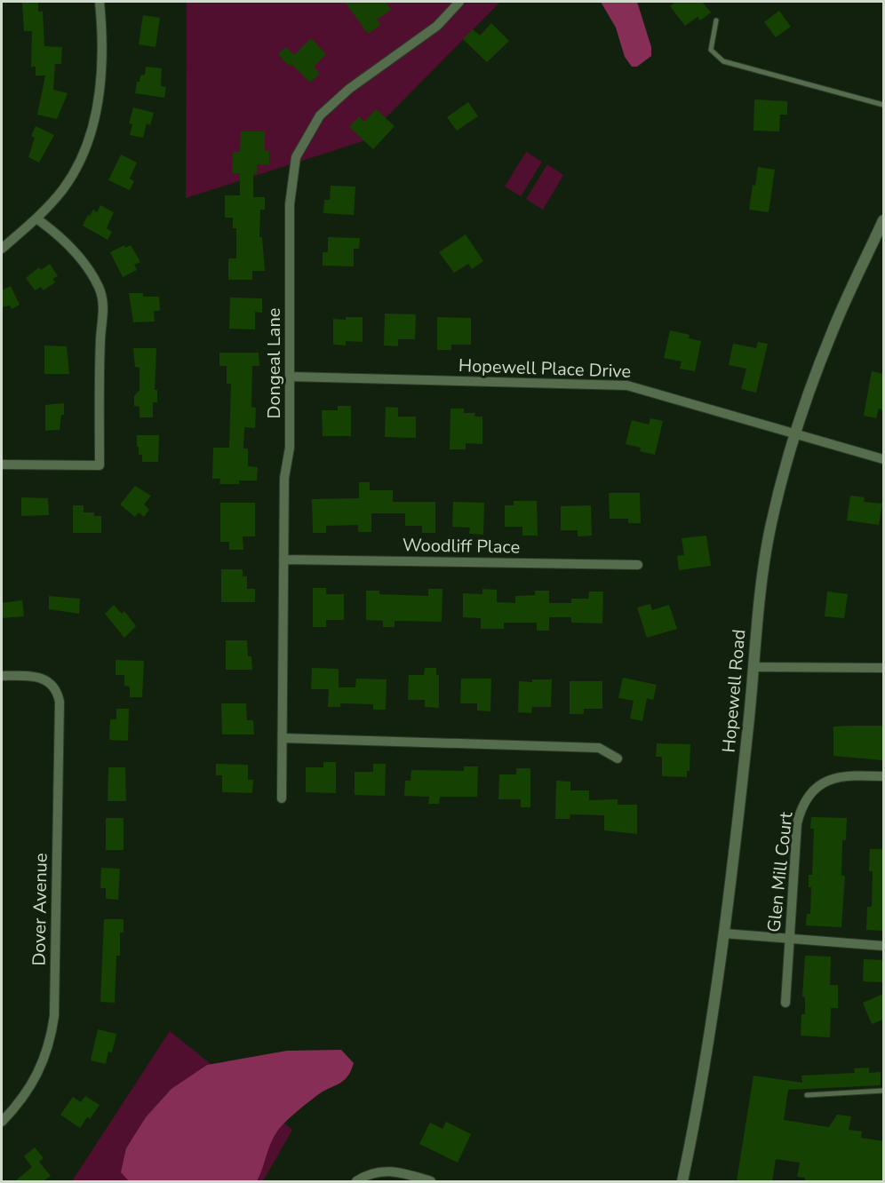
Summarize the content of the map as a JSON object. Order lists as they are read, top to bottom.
{
  "streets": {
    "street": [
      "Dongeal Lane",
      "Hopewell Place Drive",
      "Woodliff Place",
      "Hopewell Road",
      "Glen Mill Court",
      "Dover Avenue"
    ]
  },
  "crossings": [
    ["Dongeal Lane", "Hopewell Place Drive"],
    ["Dongeal Lane", "Woodliff Place"],
    ["Hopewell Place Drive", "Hopewell Road"]
  ]
}
